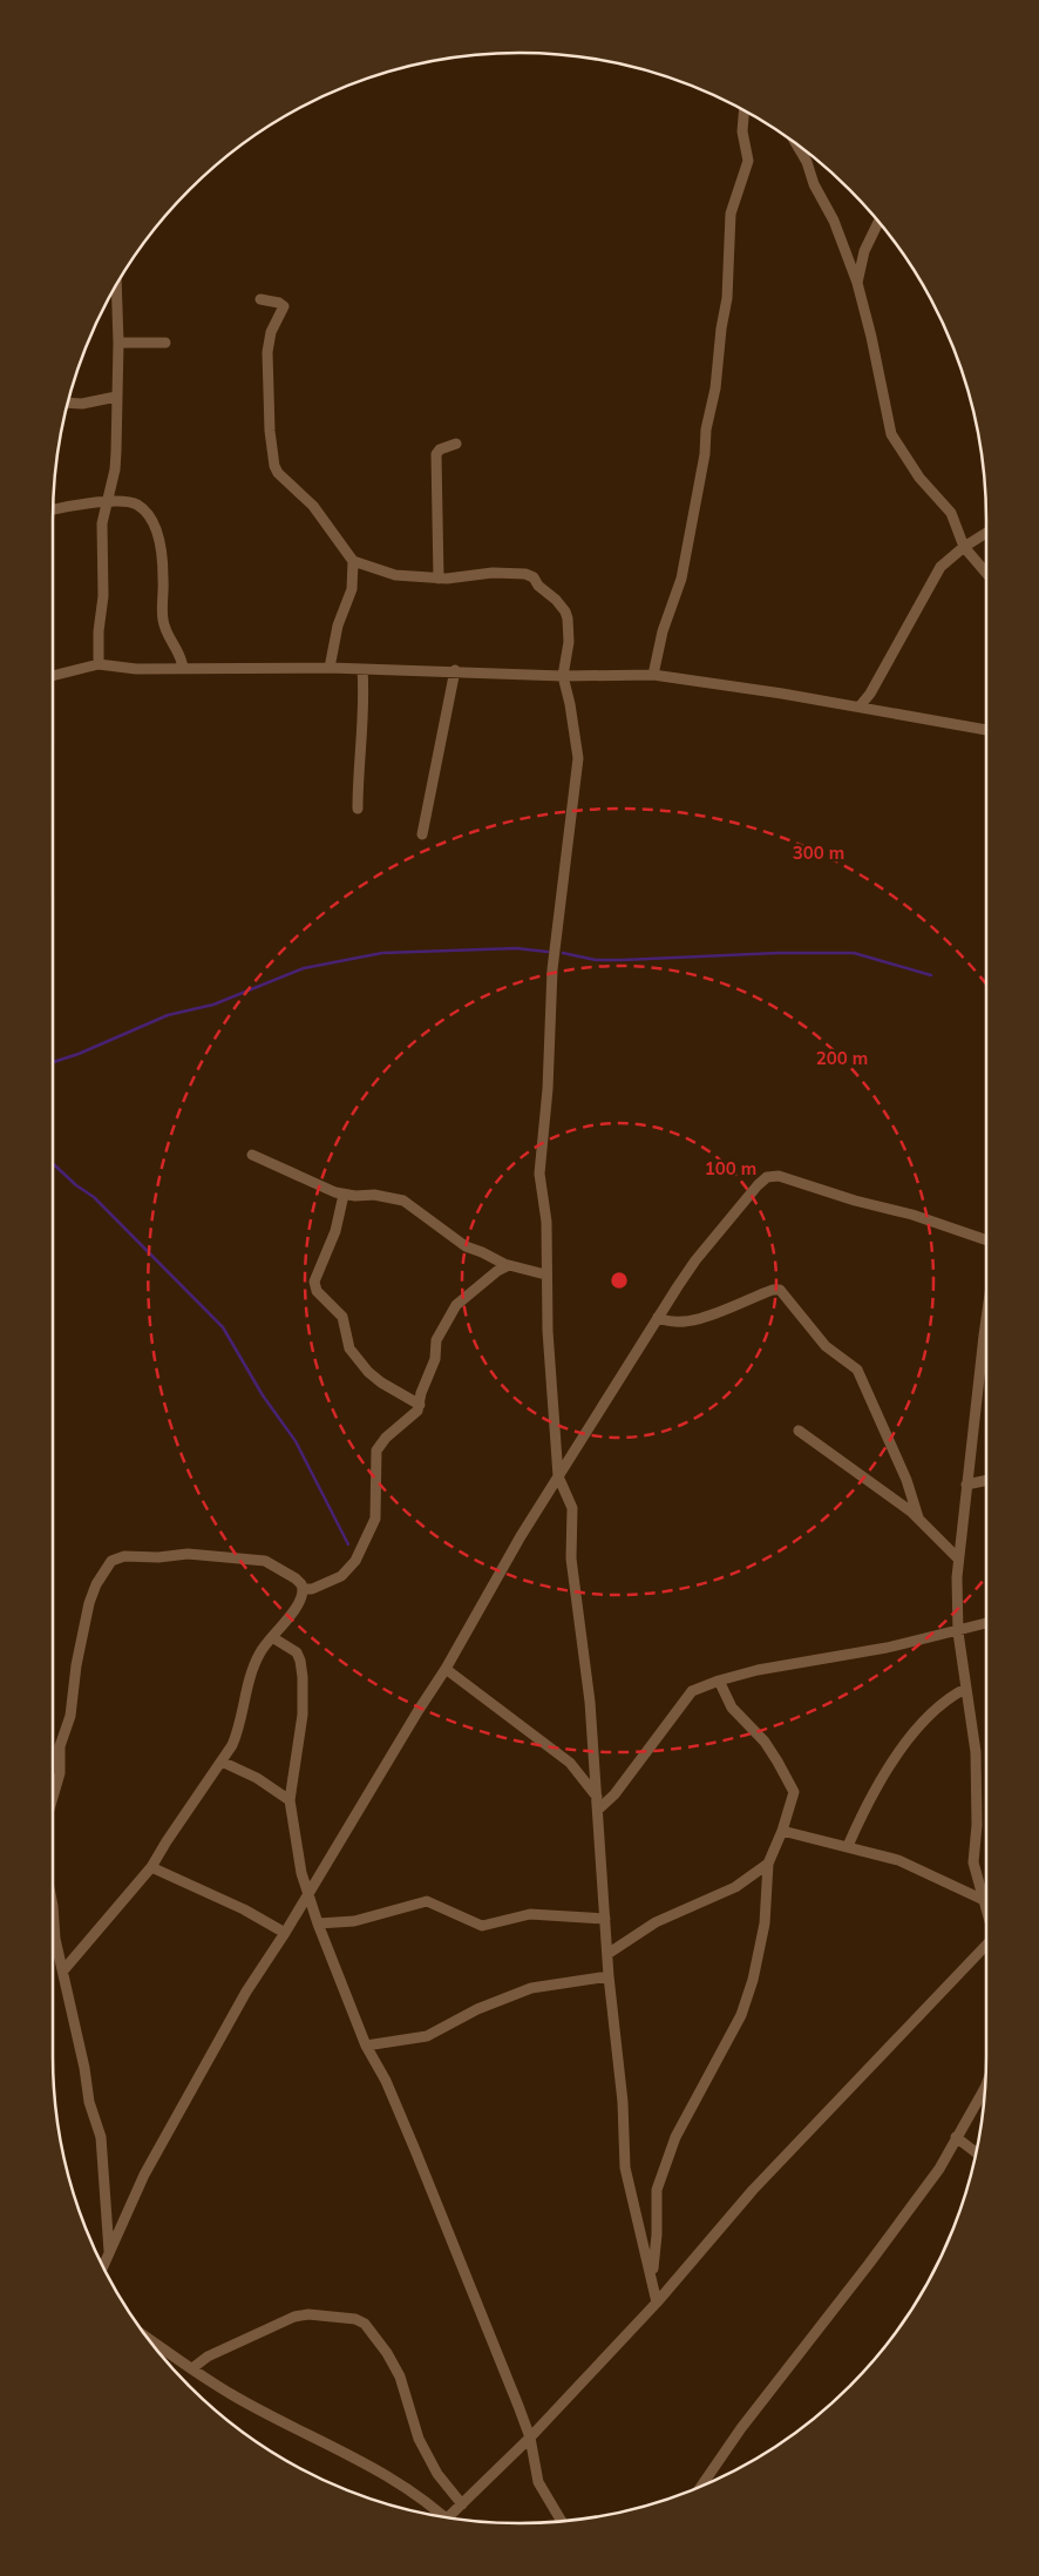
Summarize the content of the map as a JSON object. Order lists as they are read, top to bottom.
{
  "rings": ["300 m", "200 m", "100 m"]
}
